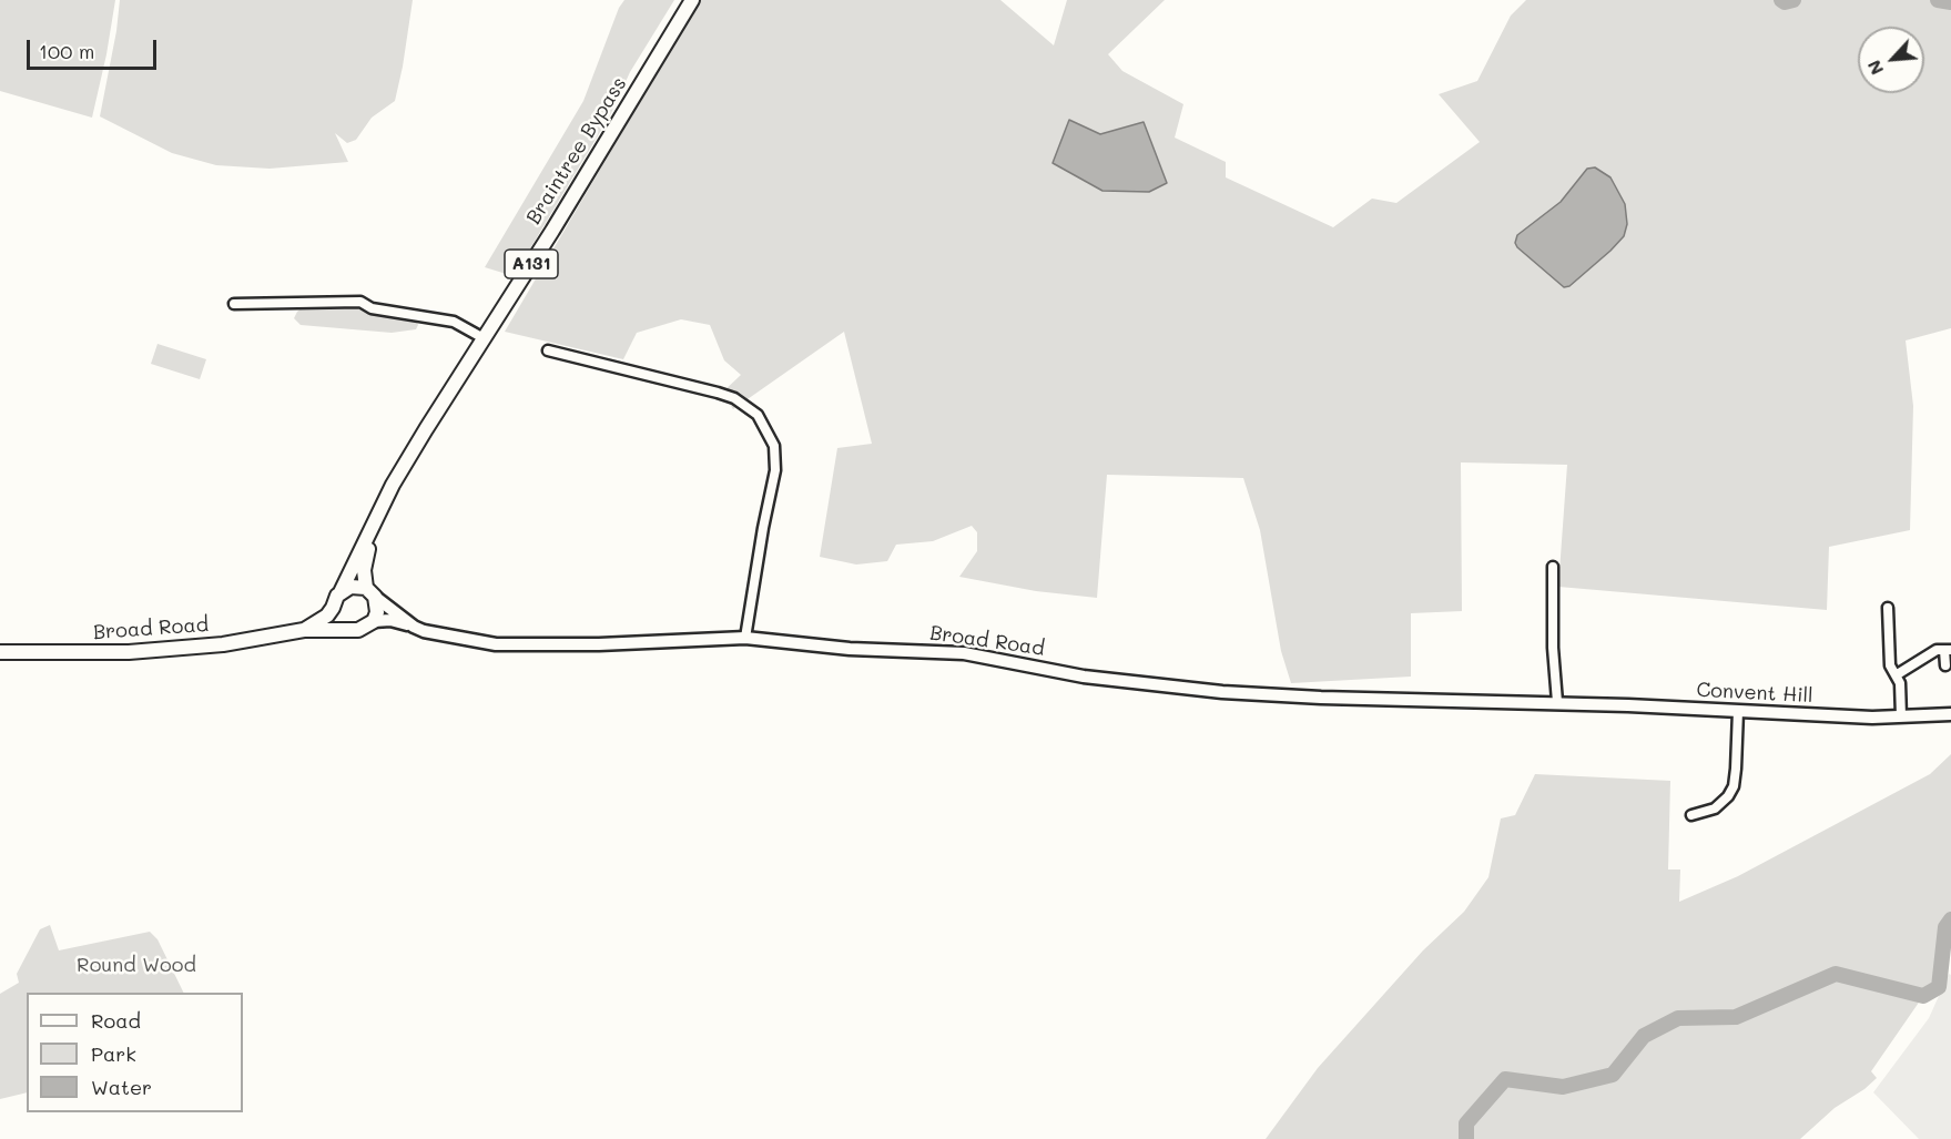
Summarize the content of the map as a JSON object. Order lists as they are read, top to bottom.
{
  "streets": {
    "highway": ["Braintree Bypass", "A131", "Broad Road"],
    "main road": ["Convent Hill"]
  },
  "crossings": [
    ["Braintree Bypass", "A131"],
    ["Braintree Bypass", "Broad Road"],
    ["A131", "Broad Road"],
    ["Broad Road", "Convent Hill"]
  ],
  "parks": ["Round Wood"],
  "legend": ["Road", "Park", "Water"],
  "scale_bar": "100 m",
  "north": "bottom left"
}
